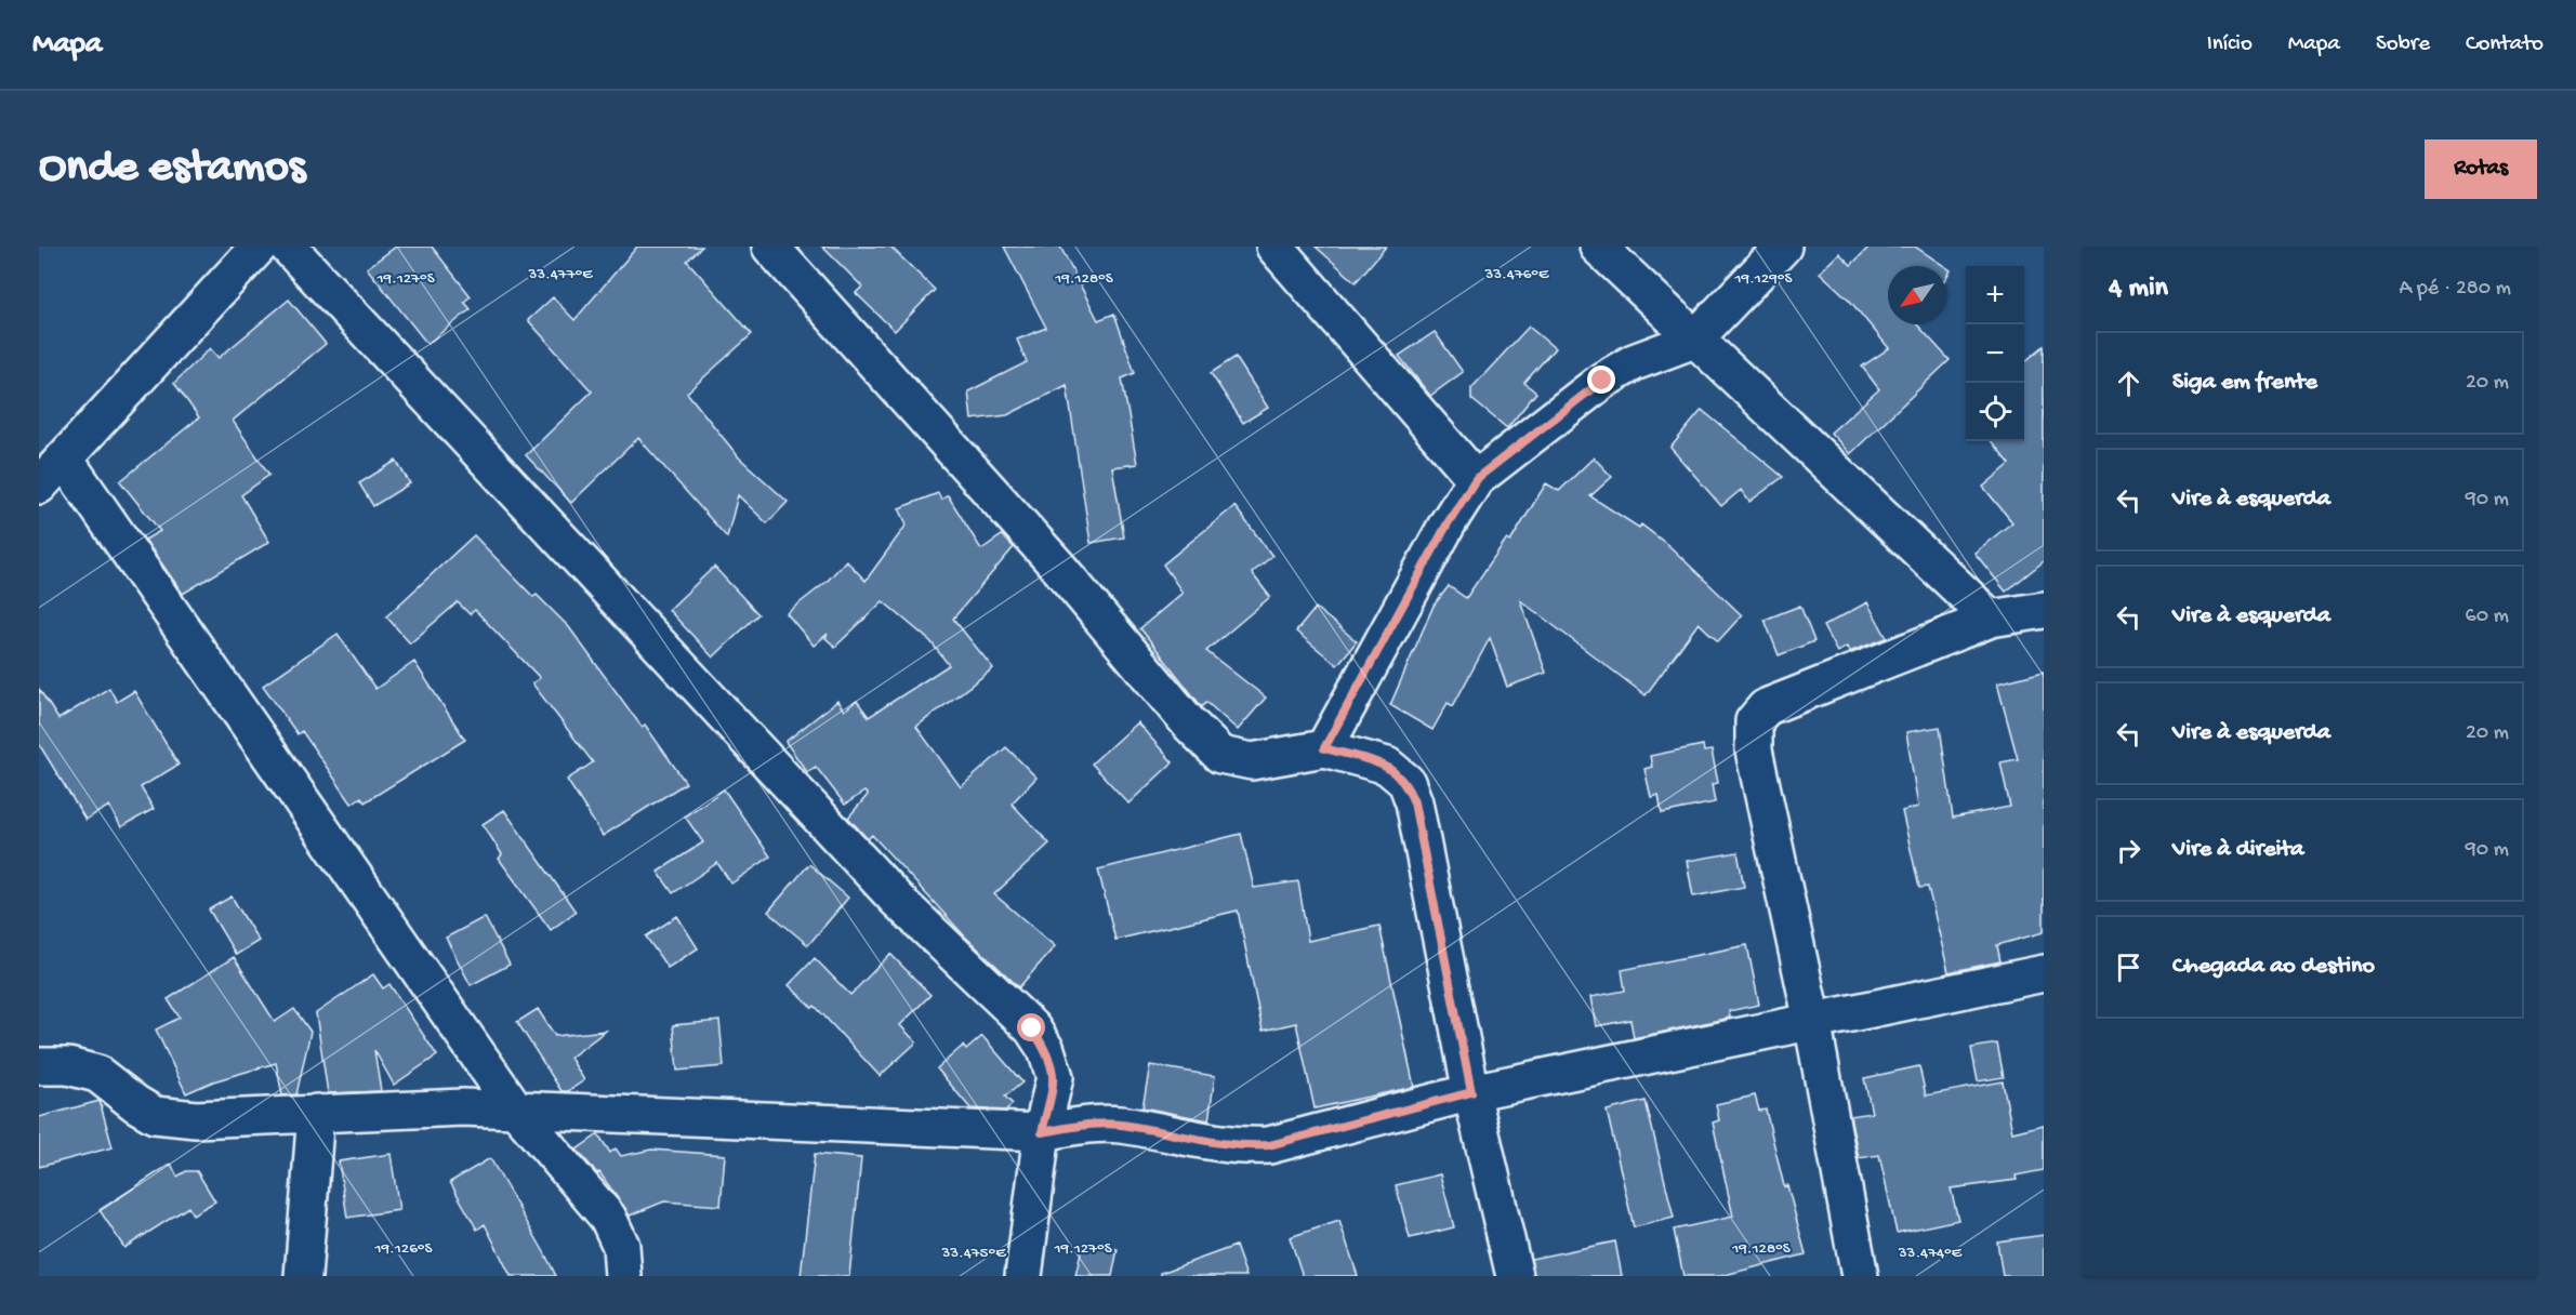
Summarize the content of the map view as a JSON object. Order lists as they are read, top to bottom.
{
  "north": "bottom left",
  "page": {
    "header": "Mapa",
    "nav": [
      "Início",
      "Mapa",
      "Sobre",
      "Contato"
    ],
    "buttons": "Rotas",
    "title": "Onde estamos",
    "heading": ["4 min", "A pé · 280 m"],
    "map_buttons": ["+", "−"],
    "list": [
      ["Siga em frente", "20 m"],
      ["Vire à esquerda", "90 m"],
      ["Vire à esquerda", "60 m"],
      ["Vire à esquerda", "20 m"],
      ["Vire à direita", "90 m"],
      "Chegada ao destino"
    ]
  },
  "coordinates": [
    "33.477°E",
    "33.476°E",
    "19.127°S",
    "19.128°S",
    "19.129°S",
    "19.126°S",
    "33.475°E",
    "33.474°E"
  ]
}
